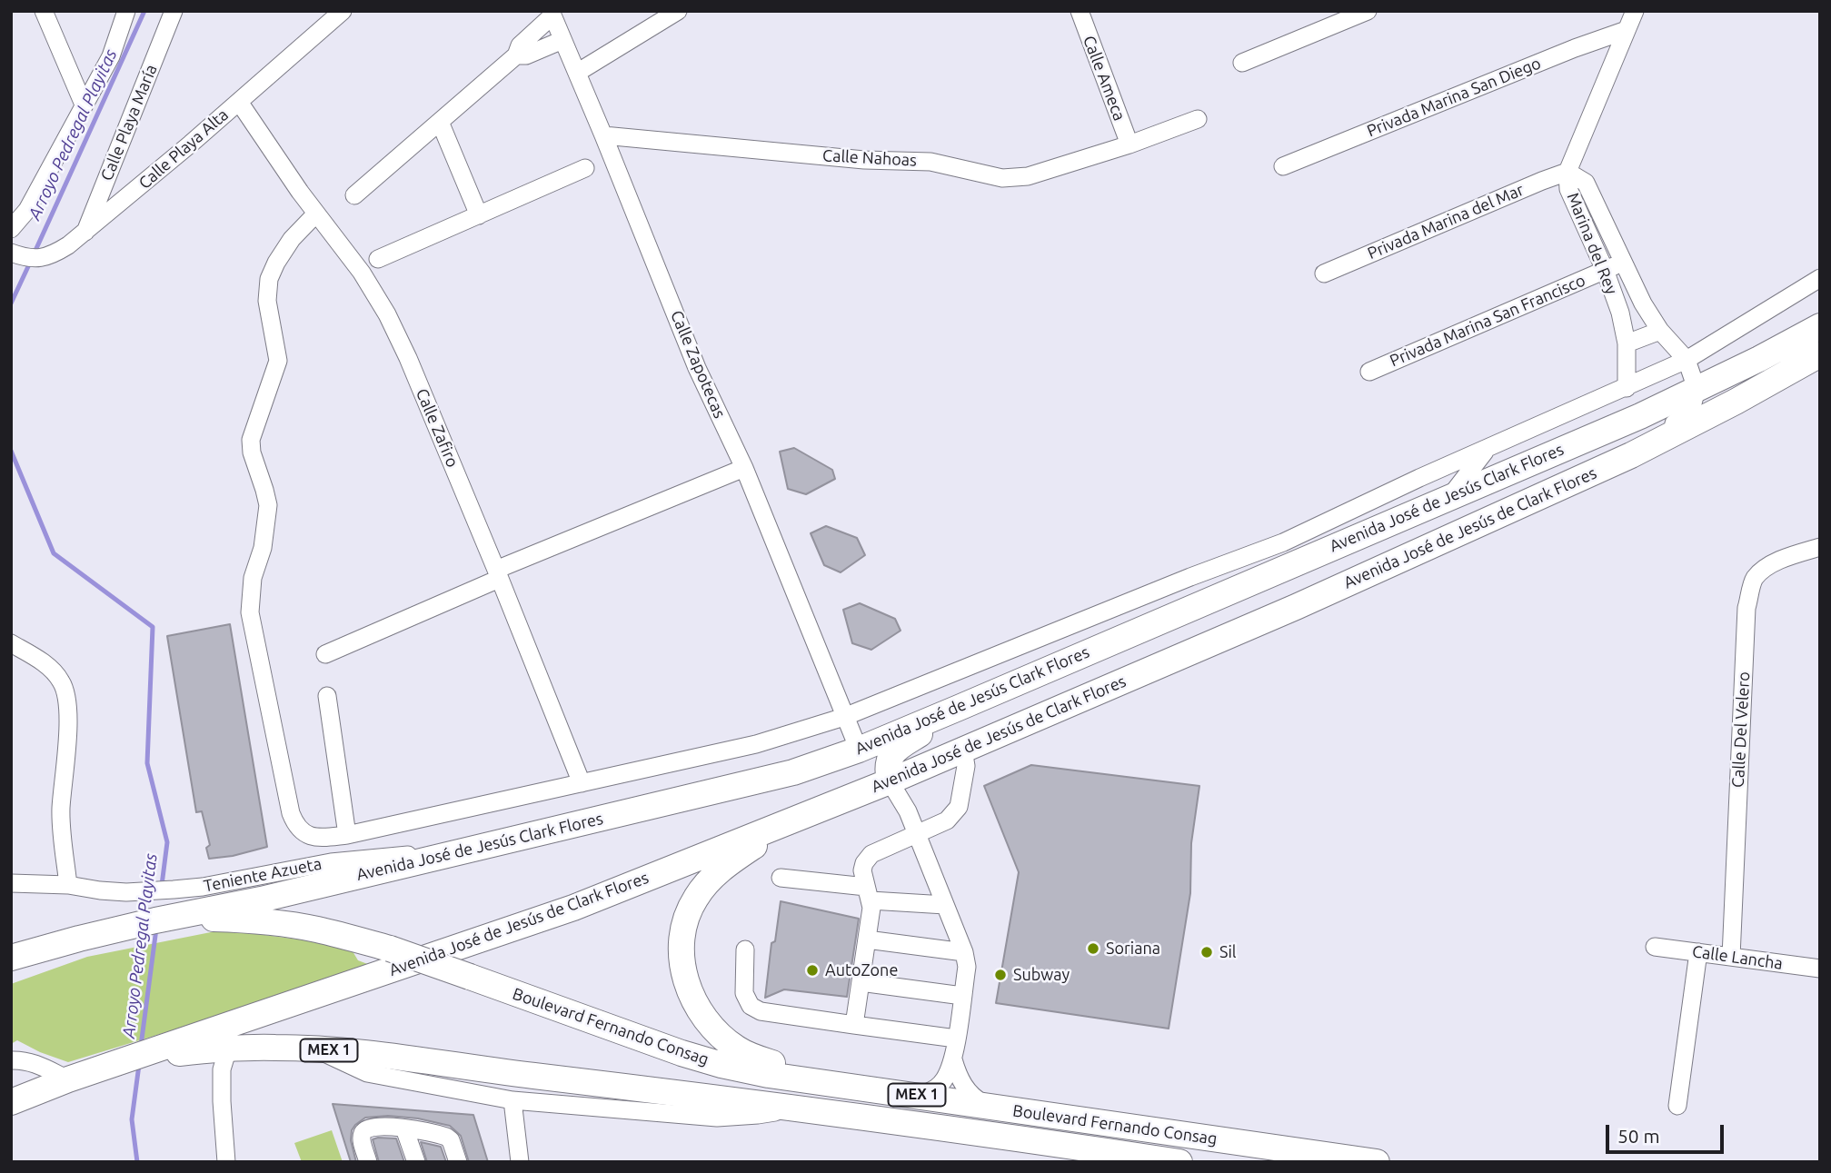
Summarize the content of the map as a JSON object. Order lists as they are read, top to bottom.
{
  "streets": {
    "highway": [
      "Avenida José de Jesús Clark Flores",
      "Avenida José de Jesús de Clark Flores",
      "Boulevard Fernando Consag",
      "MEX 1"
    ],
    "street": [
      "Calle Ameca",
      "Privada Marina San Diego",
      "Calle Playa María",
      "Calle Playa Alta",
      "Calle Nahoas",
      "Privada Marina del Mar",
      "Marina del Rey",
      "Privada Marina San Francisco",
      "Calle Zapotecas",
      "Calle Zafiro",
      "Calle Del Velero",
      "Teniente Azueta",
      "Calle Lancha"
    ]
  },
  "crossings": [
    ["Calle Ameca", "Calle Nahoas"],
    ["Calle Playa María", "Calle Playa Alta"],
    ["Calle Playa Alta", "Calle Zafiro"],
    ["Calle Nahoas", "Calle Zapotecas"],
    ["Privada Marina del Mar", "Marina del Rey"],
    ["Marina del Rey", "Privada Marina San Francisco"],
    ["Calle Zapotecas", "Avenida José de Jesús Clark Flores"],
    ["Avenida José de Jesús Clark Flores", "Teniente Azueta"],
    ["Avenida José de Jesús Clark Flores", "Boulevard Fernando Consag"],
    ["Avenida José de Jesús Clark Flores", "MEX 1"],
    ["Avenida José de Jesús de Clark Flores", "Boulevard Fernando Consag"],
    ["Avenida José de Jesús de Clark Flores", "MEX 1"],
    ["Calle Del Velero", "Calle Lancha"],
    ["Boulevard Fernando Consag", "MEX 1"]
  ],
  "water": ["Arroyo Pedregal Playitas"],
  "places": [
    "Soriana",
    "Sil",
    "AutoZone",
    "Subway"
  ],
  "scale_bar": "50 m"
}
